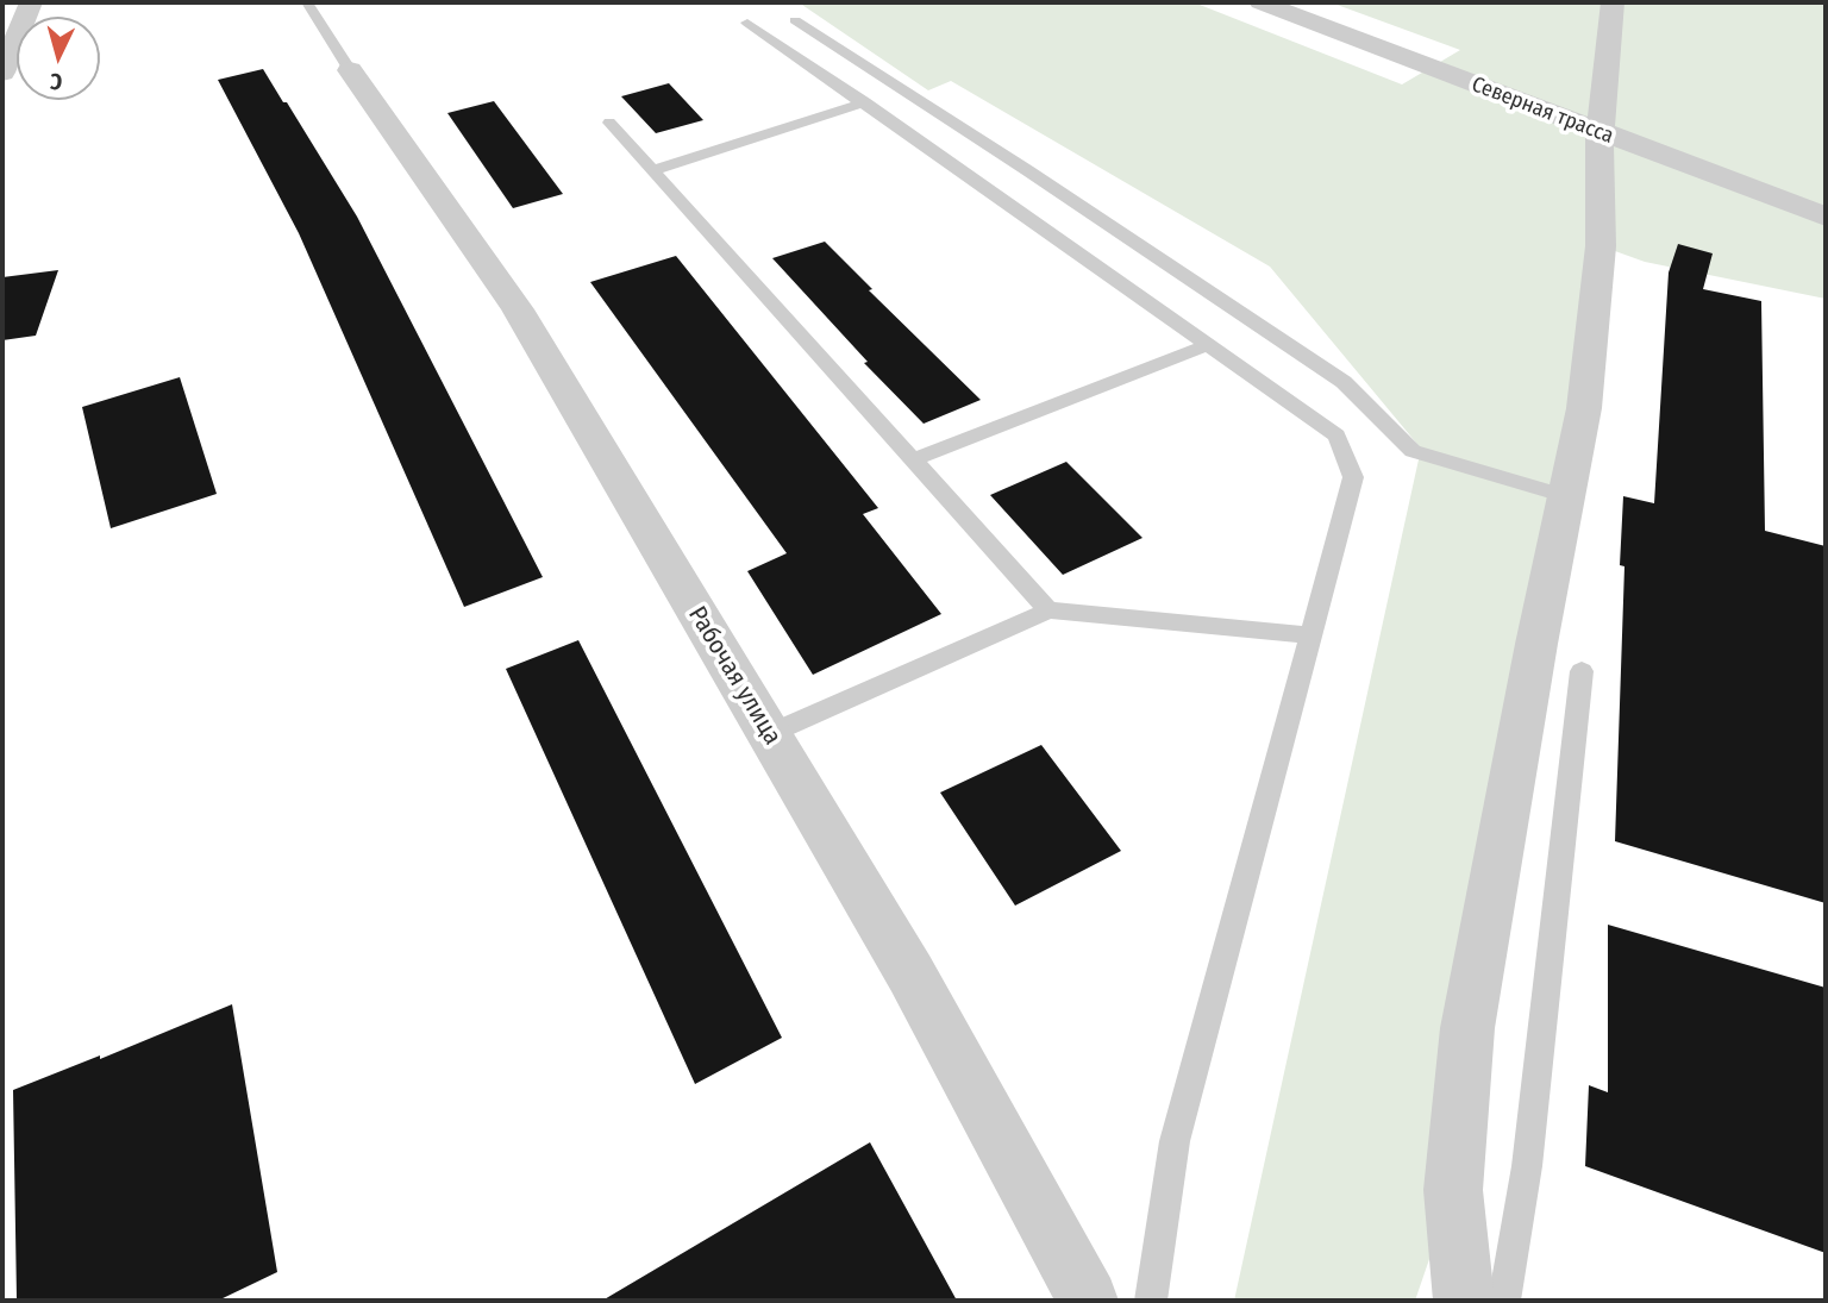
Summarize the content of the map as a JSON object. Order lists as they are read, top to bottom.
{
  "streets": {
    "street": ["Северная трасса", "Рабочая улица"]
  },
  "north": "bottom"
}
